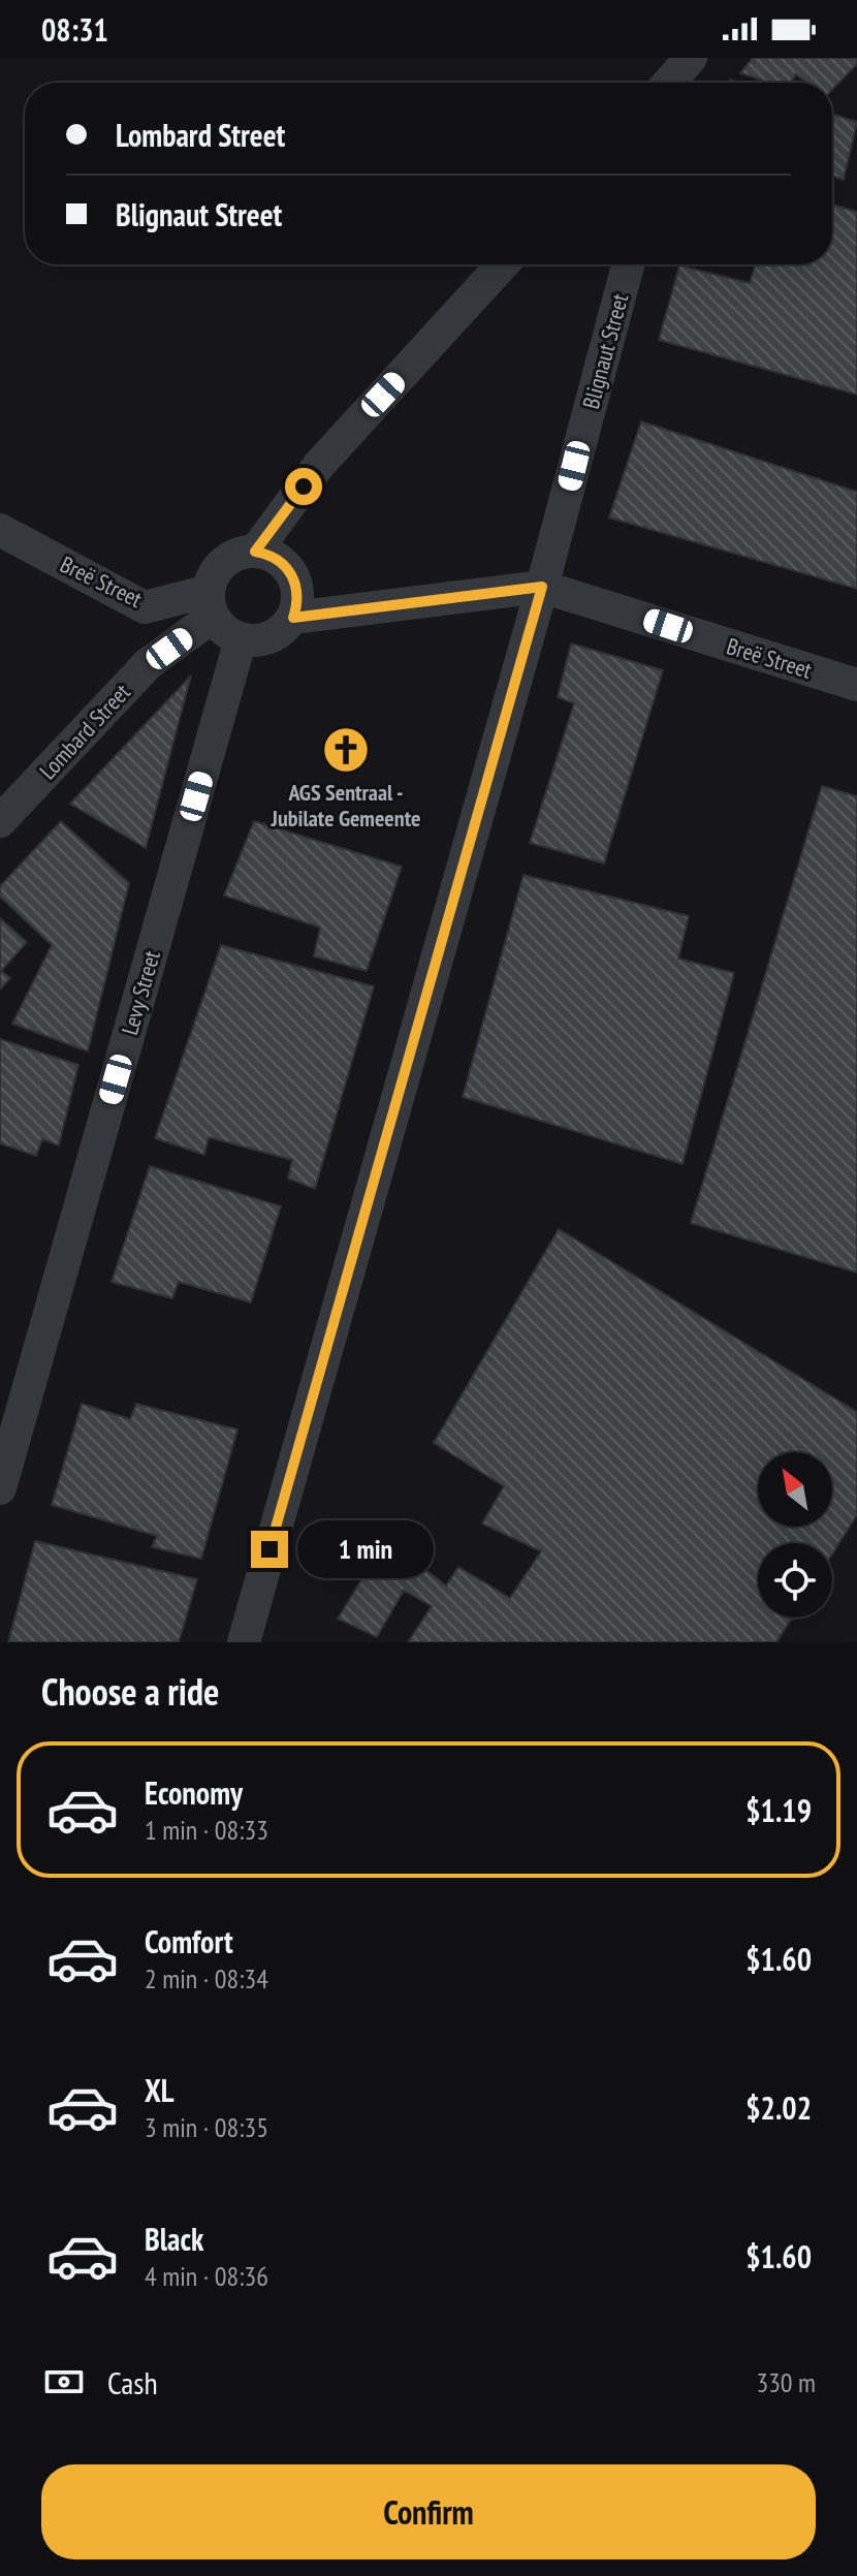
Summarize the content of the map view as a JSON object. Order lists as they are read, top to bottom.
{
  "streets": {
    "street": [
      "Blignaut Street",
      "Breë Street",
      "Lombard Street",
      "Levy Street"
    ]
  },
  "crossings": [
    ["Blignaut Street", "Breë Street"],
    ["Breë Street", "Lombard Street"],
    ["Breë Street", "Levy Street"],
    ["Lombard Street", "Levy Street"]
  ],
  "places": {
    "church": ["AGS Sentraal - Jubilate Gemeente"]
  },
  "north": "top left",
  "page": {
    "status": "08:31",
    "banner": ["Lombard Street", "Blignaut Street"],
    "bubble": "1 min",
    "heading": "Choose a ride",
    "list": [
      {
        "name": "Economy",
        "note": "1 min · 08:33",
        "value": "$1.19"
      },
      {
        "name": "Comfort",
        "note": "2 min · 08:34",
        "value": "$1.60"
      },
      {
        "name": "XL",
        "note": "3 min · 08:35",
        "value": "$2.02"
      },
      {
        "name": "Black",
        "note": "4 min · 08:36",
        "value": "$1.60"
      }
    ],
    "pay": ["Cash", "330 m"],
    "buttons": "Confirm"
  }
}
